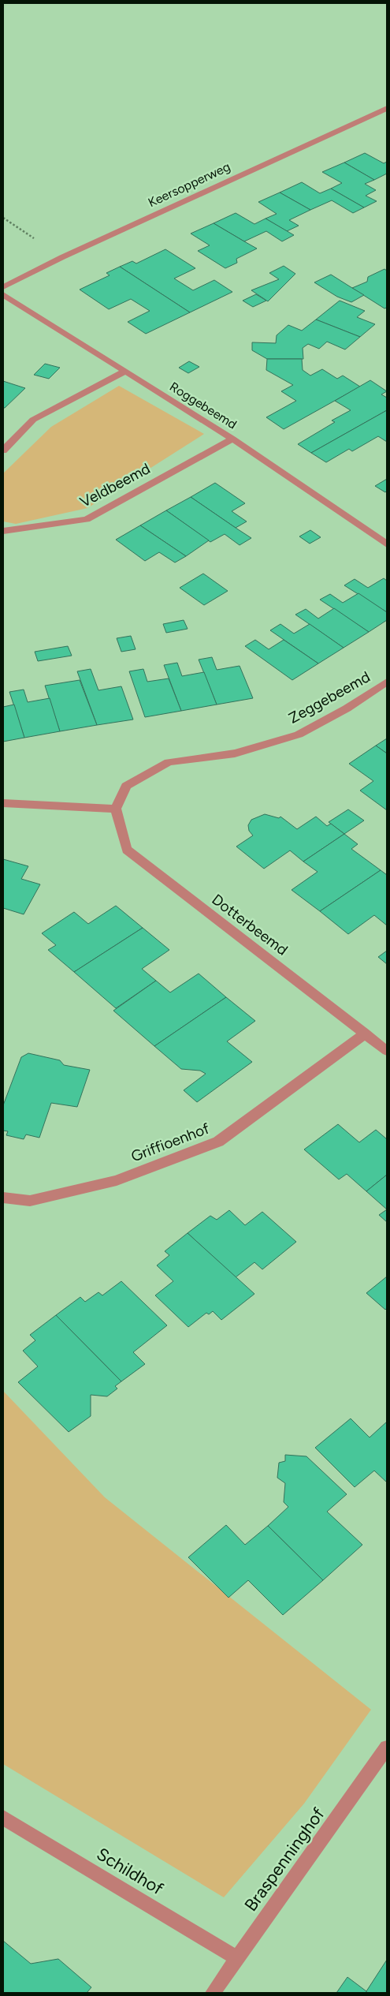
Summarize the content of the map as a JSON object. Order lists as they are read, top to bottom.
{
  "streets": {
    "street": [
      "Keersopperweg",
      "Roggebeemd",
      "Veldbeemd",
      "Zeggebeemd",
      "Dotterbeemd",
      "Griffioenhof",
      "Braspenninghof",
      "Schildhof"
    ]
  },
  "crossings": [
    ["Roggebeemd", "Veldbeemd"],
    ["Zeggebeemd", "Dotterbeemd"],
    ["Dotterbeemd", "Griffioenhof"],
    ["Braspenninghof", "Schildhof"]
  ]
}
